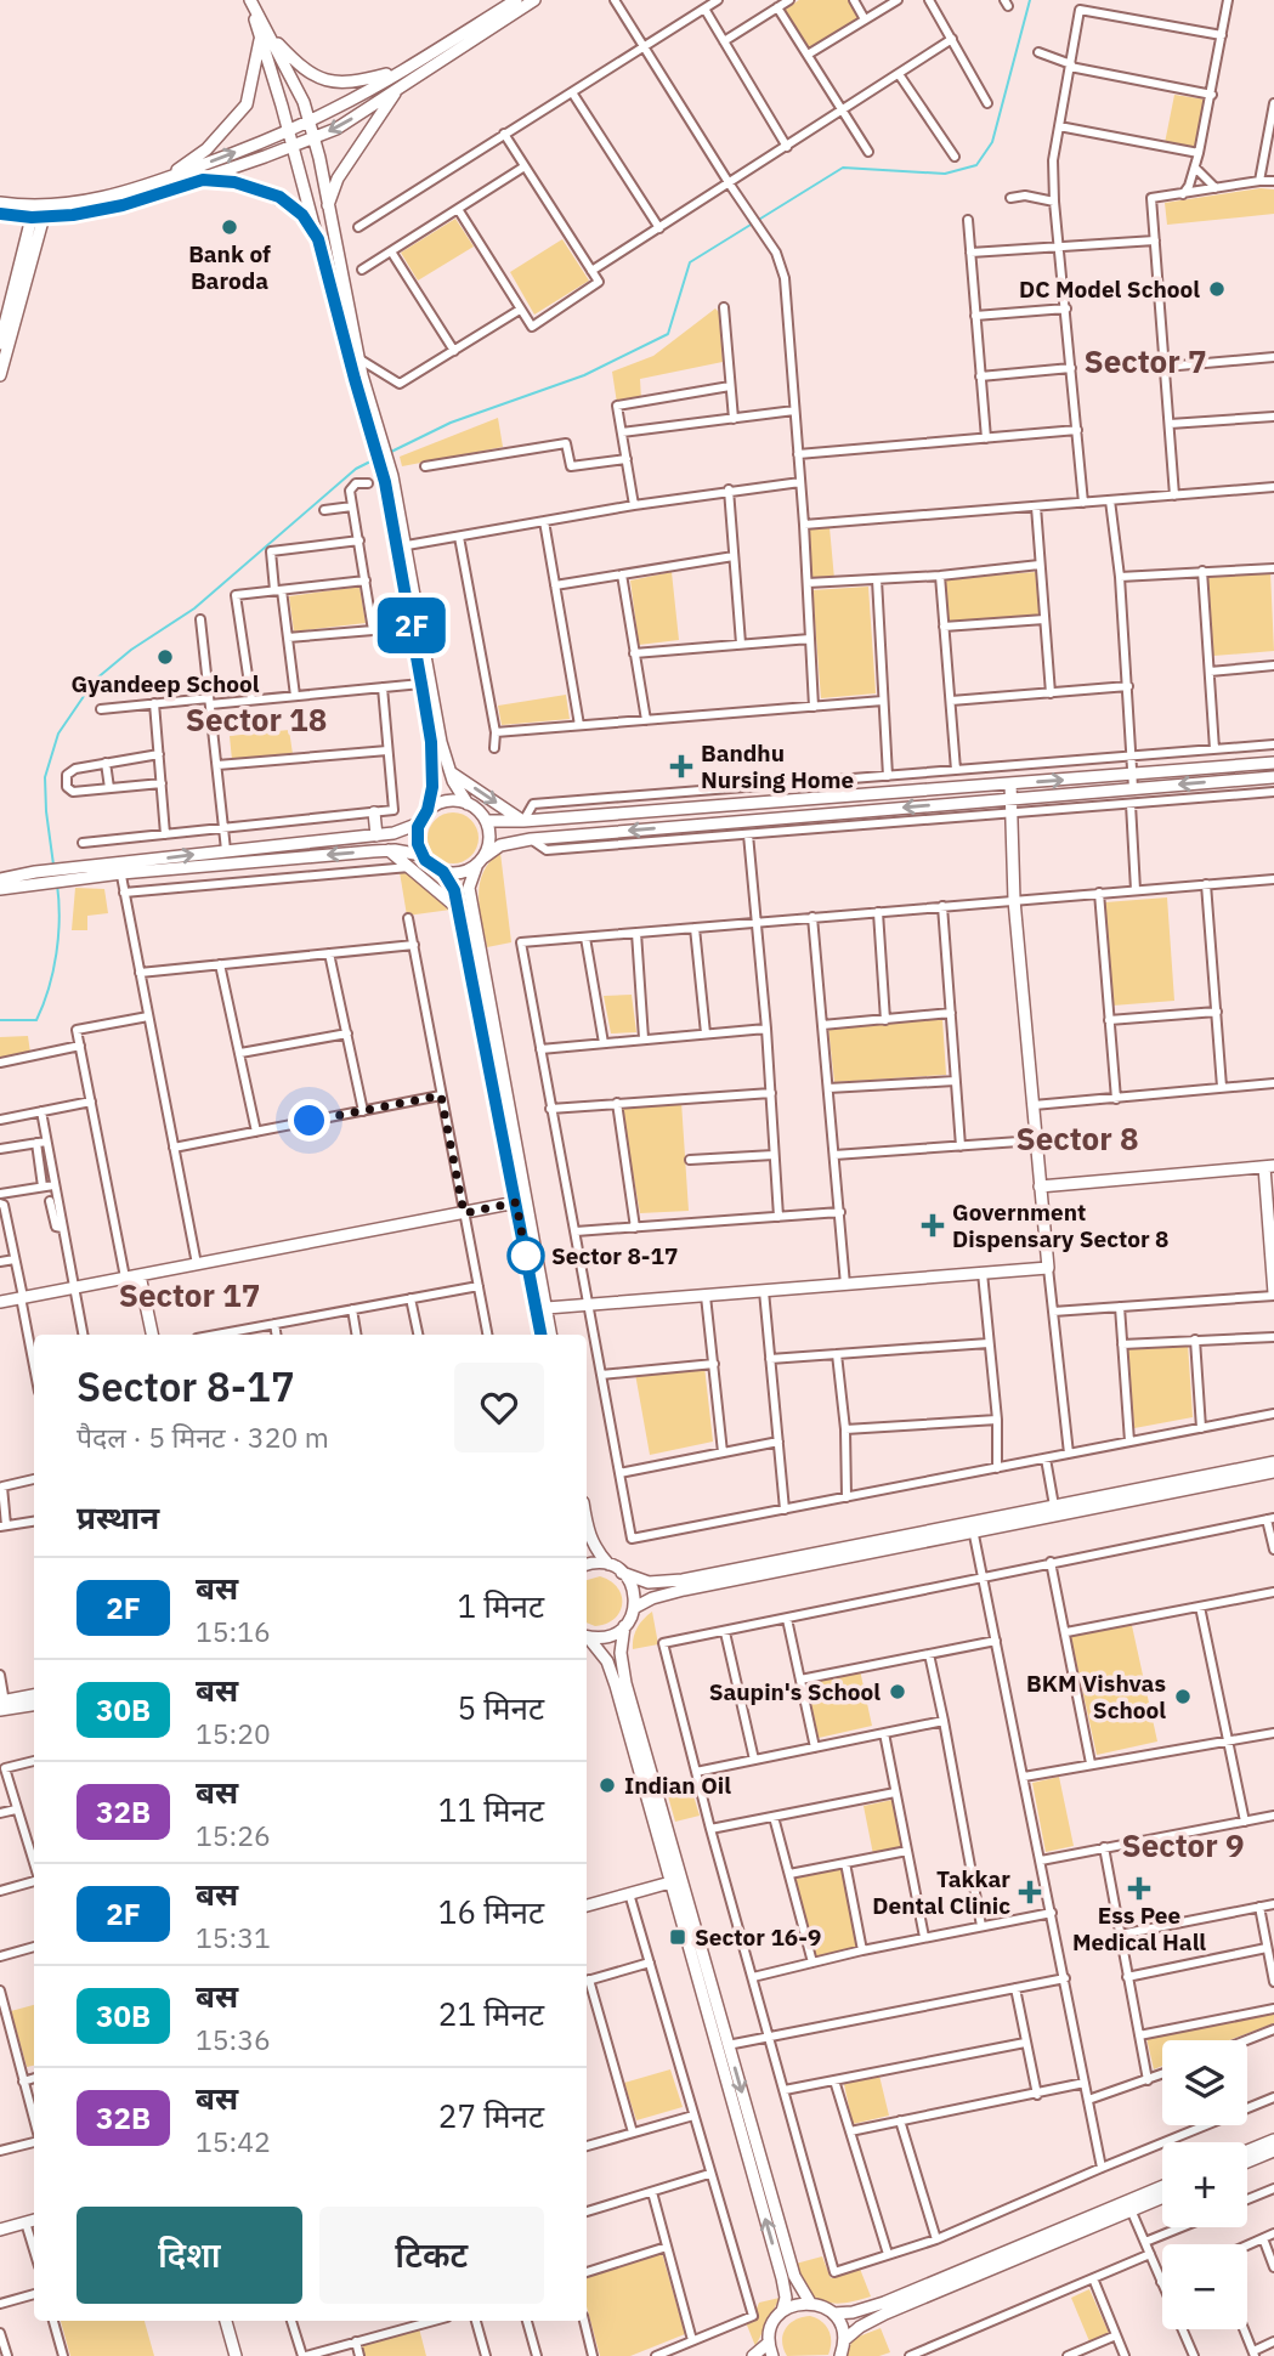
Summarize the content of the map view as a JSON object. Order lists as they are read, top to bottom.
{
  "districts": [
    "Sector 7",
    "Sector 18",
    "Sector 8",
    "Sector 17",
    "Sector 9"
  ],
  "places": {
    "other": [
      "Bank of Baroda",
      "DC Model School",
      "Gyandeep School",
      "Sector 8-17",
      "Saupin's School",
      "BKM Vishvas School",
      "Indian Oil"
    ],
    "health": [
      "Bandhu Nursing Home",
      "Government Dispensary Sector 8",
      "Ess Pee Medical Hall",
      "Takkar Dental Clinic"
    ],
    "transit": ["Sector 16-9"]
  },
  "lines": ["bus line 2F"],
  "page": {
    "on_map": "2F",
    "heading": [
      ["Sector 8-17", "पैदल · 5 मिनट · 320 m"],
      "प्रस्थान"
    ],
    "list": [
      {
        "mark": "2F",
        "name": "बस",
        "note": "15:16",
        "value": "1 मिनट"
      },
      {
        "mark": "30B",
        "name": "बस",
        "note": "15:20",
        "value": "5 मिनट"
      },
      {
        "mark": "32B",
        "name": "बस",
        "note": "15:26",
        "value": "11 मिनट"
      },
      {
        "mark": "2F",
        "name": "बस",
        "note": "15:31",
        "value": "16 मिनट"
      },
      {
        "mark": "30B",
        "name": "बस",
        "note": "15:36",
        "value": "21 मिनट"
      },
      {
        "mark": "32B",
        "name": "बस",
        "note": "15:42",
        "value": "27 मिनट"
      }
    ],
    "map_buttons": ["+", "−"],
    "buttons": ["दिशा", "टिकट"]
  }
}
